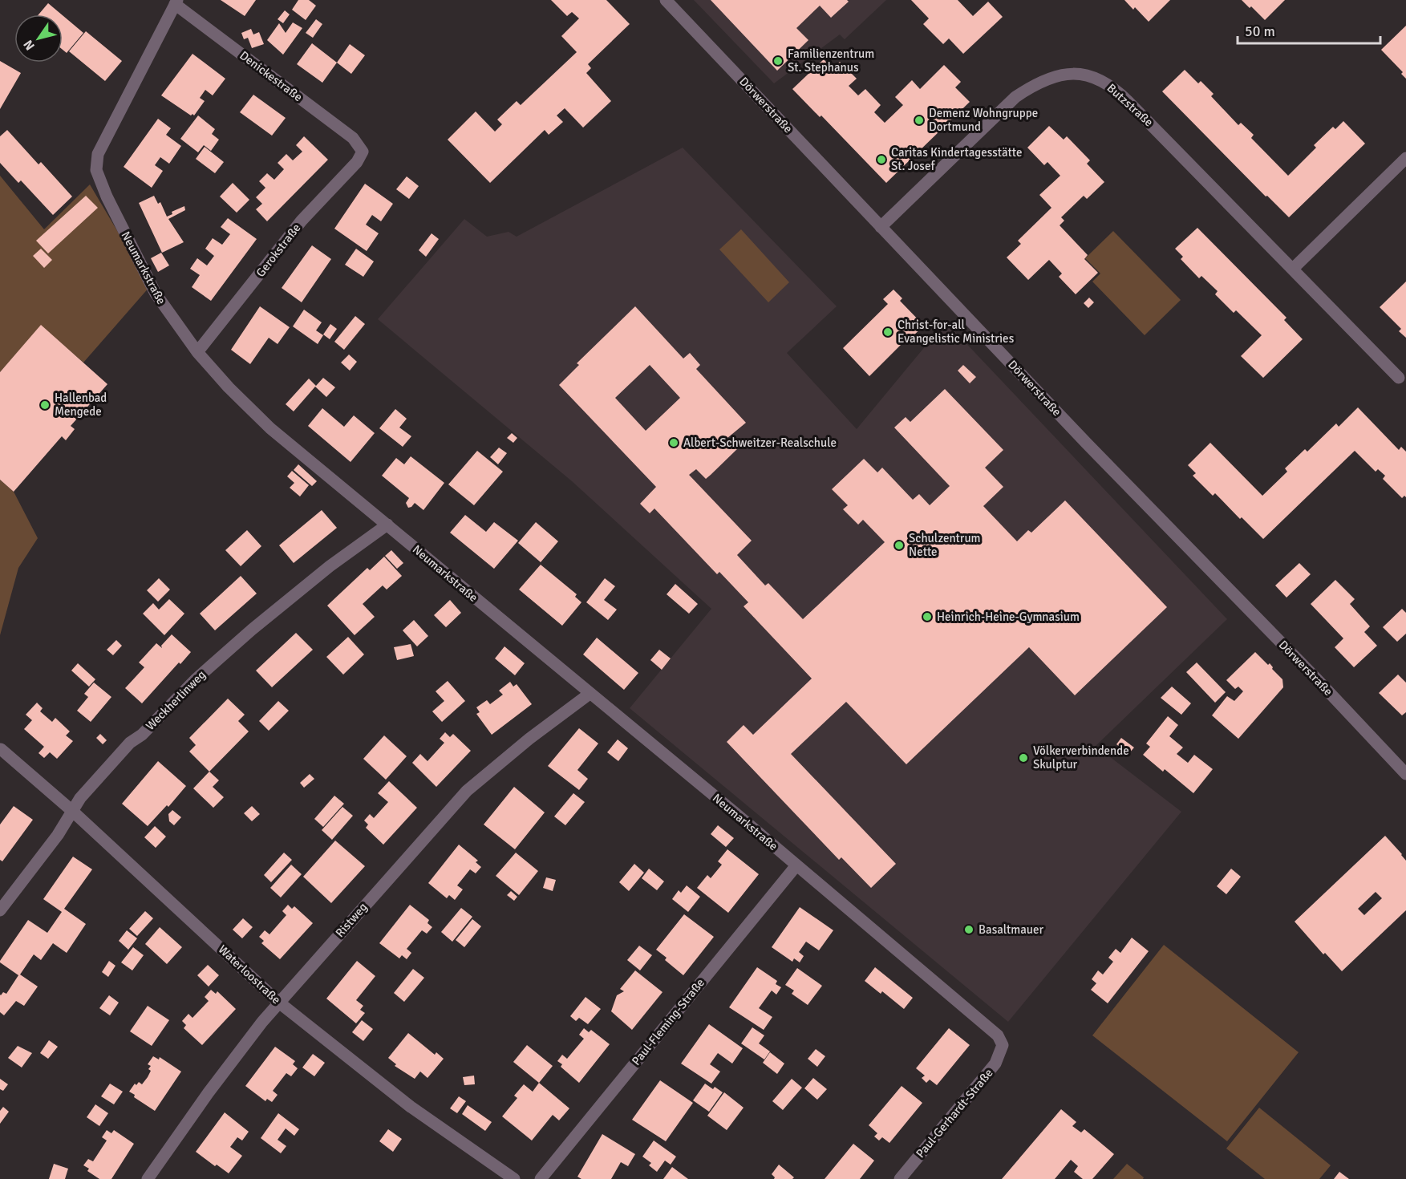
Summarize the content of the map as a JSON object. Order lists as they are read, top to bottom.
{
  "streets": {
    "street": [
      "Denickestraße",
      "Dörwerstraße",
      "Butzstraße",
      "Gerokstraße",
      "Neumarkstraße",
      "Weckherlinweg",
      "Ristweg",
      "Waterloostraße",
      "Paul-Fleming-Straße",
      "Paul-Gerhardt-Straße"
    ]
  },
  "crossings": [
    ["Denickestraße", "Gerokstraße"],
    ["Denickestraße", "Neumarkstraße"],
    ["Dörwerstraße", "Butzstraße"],
    ["Gerokstraße", "Neumarkstraße"],
    ["Neumarkstraße", "Weckherlinweg"],
    ["Neumarkstraße", "Ristweg"],
    ["Neumarkstraße", "Paul-Fleming-Straße"],
    ["Neumarkstraße", "Paul-Gerhardt-Straße"],
    ["Weckherlinweg", "Waterloostraße"],
    ["Ristweg", "Waterloostraße"]
  ],
  "places": [
    "Familienzentrum St. Stephanus",
    "Demenz Wohngruppe Dortmund",
    "Caritas Kindertagesstätte St. Josef",
    "Christ-for-all Evangelistic Ministries",
    "Hallenbad Mengede",
    "Albert-Schweitzer-Realschule",
    "Schulzentrum Nette",
    "Heinrich-Heine-Gymnasium",
    "Völkerverbindende Skulptur",
    "Basaltmauer"
  ],
  "scale_bar": "50 m",
  "north": "bottom left"
}
